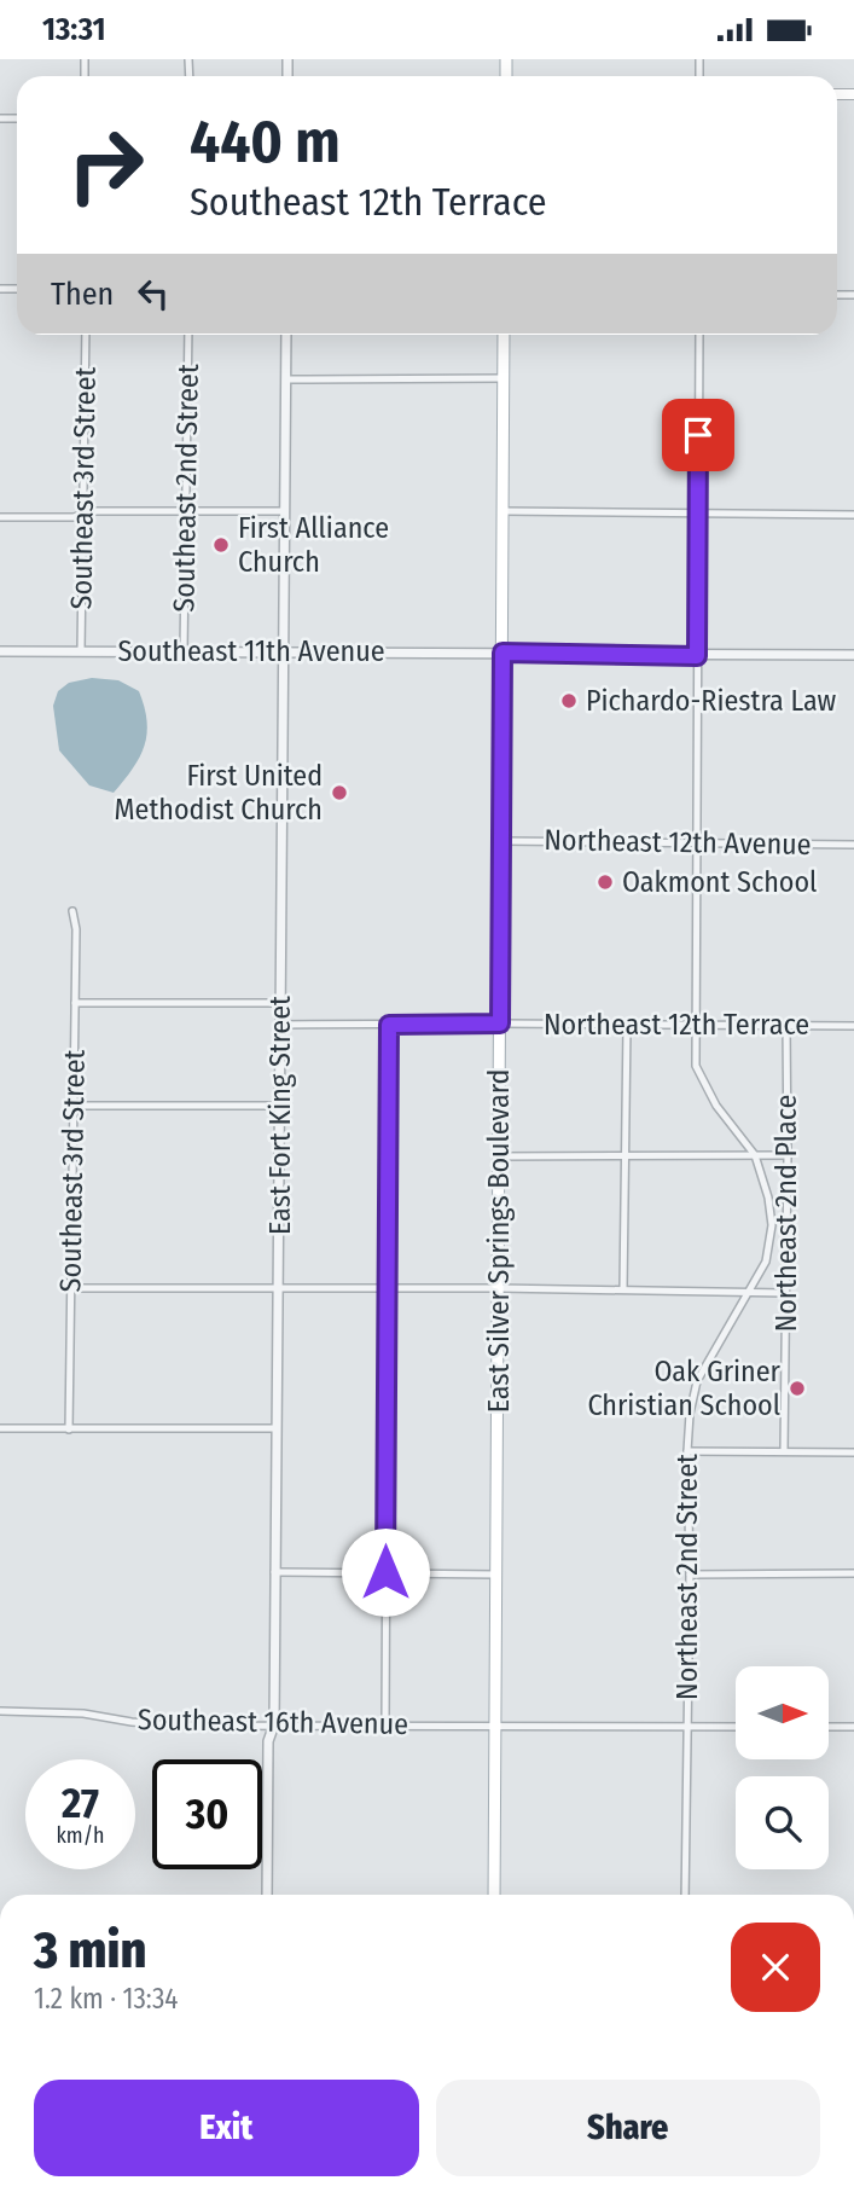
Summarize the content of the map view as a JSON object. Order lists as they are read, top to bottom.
{
  "streets": {
    "main road": ["East Silver Springs Boulevard"],
    "street": [
      "Southeast 3rd Street",
      "Southeast 2nd Street",
      "Southeast 11th Avenue",
      "Northeast 12th Avenue",
      "Northeast 12th Terrace",
      "East Fort King Street",
      "Northeast 2nd Place",
      "Northeast 2nd Street",
      "Southeast 16th Avenue"
    ]
  },
  "crossings": [
    ["Southeast 3rd Street", "Southeast 11th Avenue"],
    ["Southeast 2nd Street", "Southeast 11th Avenue"],
    ["Southeast 11th Avenue", "East Fort King Street"],
    ["Southeast 11th Avenue", "East Silver Springs Boulevard"],
    ["Southeast 11th Avenue", "Northeast 2nd Street"],
    ["Northeast 12th Avenue", "East Silver Springs Boulevard"],
    ["Northeast 12th Avenue", "Northeast 2nd Street"],
    ["Northeast 12th Terrace", "East Fort King Street"],
    ["Northeast 12th Terrace", "Northeast 2nd Place"],
    ["Northeast 12th Terrace", "East Silver Springs Boulevard"],
    ["Northeast 12th Terrace", "Northeast 2nd Street"],
    ["East Fort King Street", "Southeast 16th Avenue"],
    ["East Silver Springs Boulevard", "Southeast 16th Avenue"],
    ["Northeast 2nd Street", "Southeast 16th Avenue"]
  ],
  "places": [
    "First Alliance Church",
    "Pichardo-Riestra Law",
    "First United Methodist Church",
    "Oakmont School",
    "Oak Griner Christian School"
  ],
  "north": "right",
  "page": {
    "status": "13:31",
    "turn": ["440 m", "Southeast 12th Terrace"],
    "then": "Then",
    "speed": "27 km/h",
    "limit": "30",
    "heading": ["3 min", "1.2 km · 13:34"],
    "buttons": ["Exit", "Share"]
  }
}
